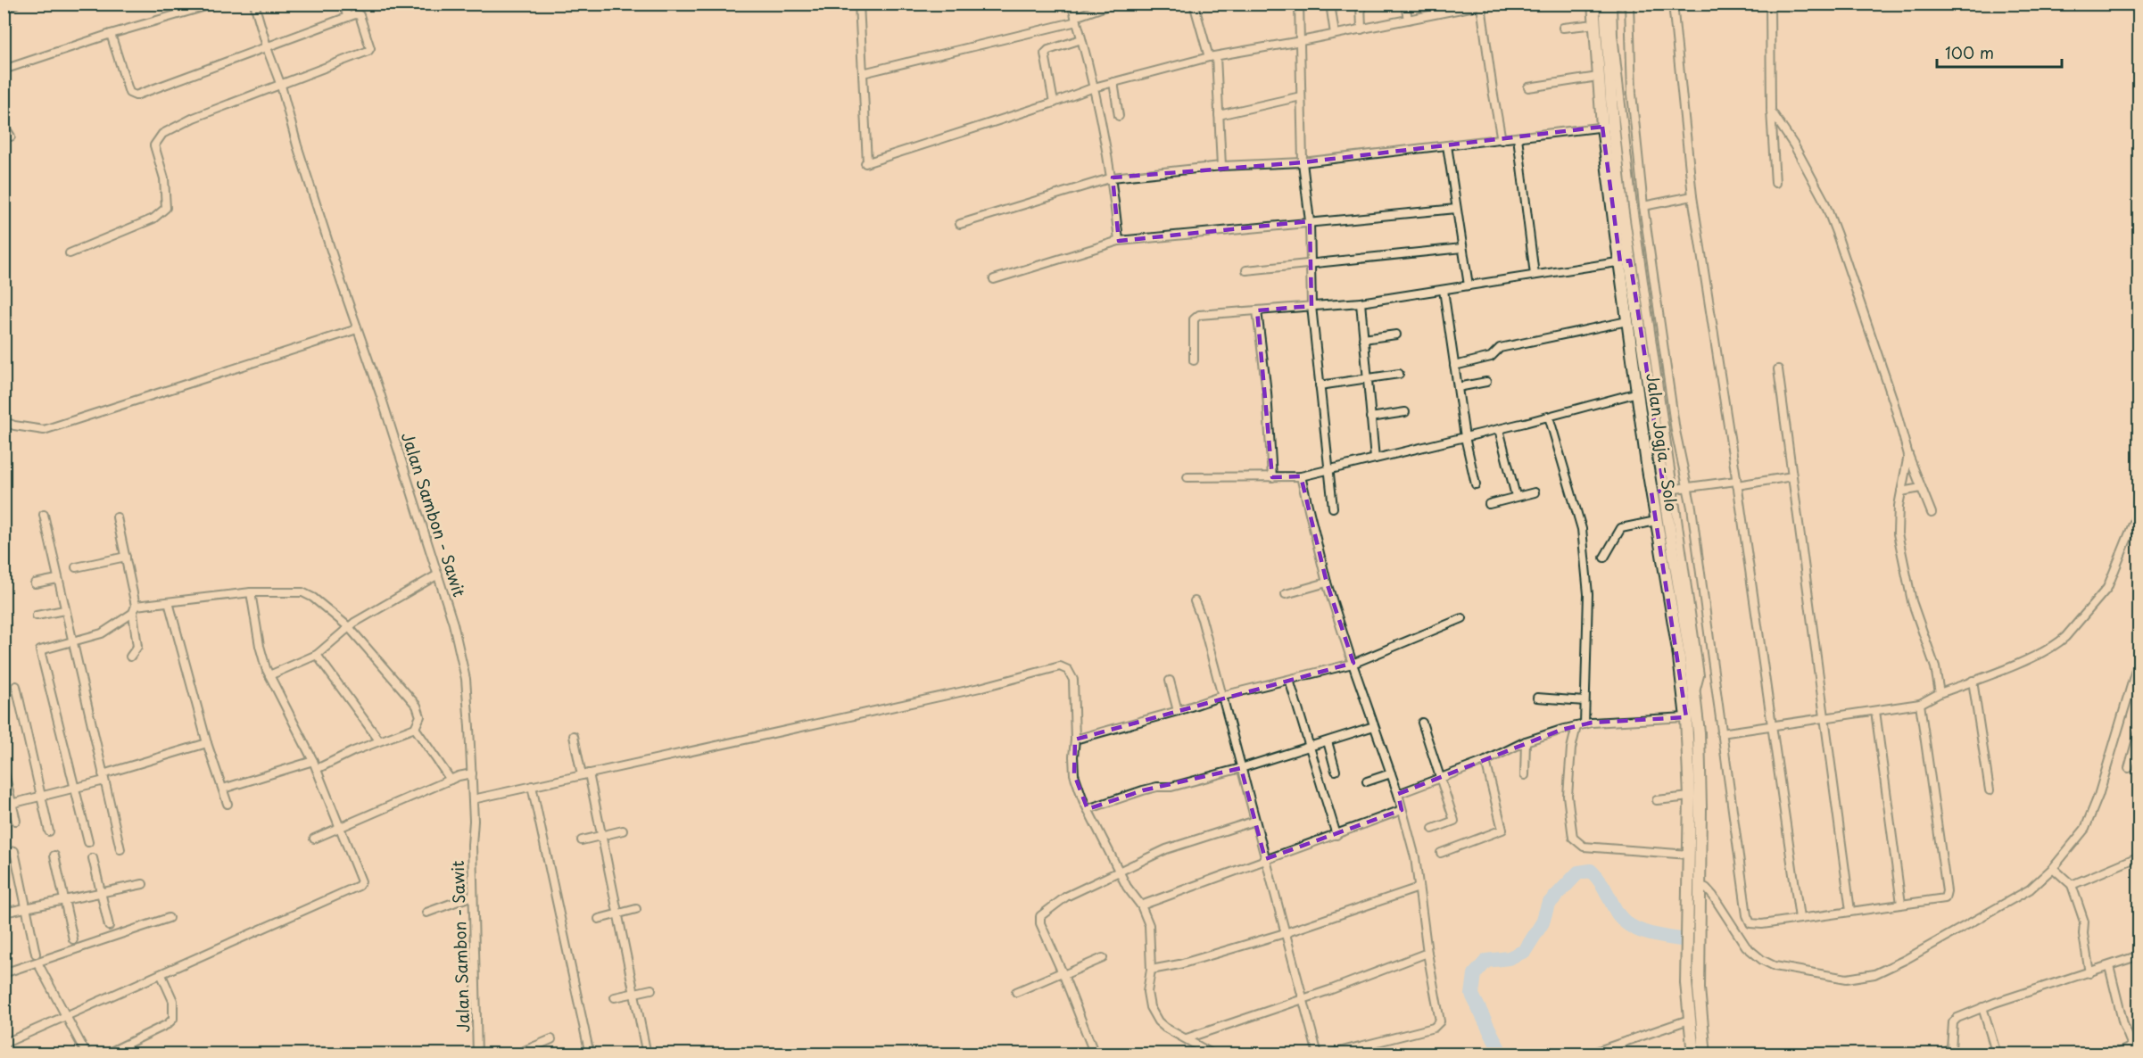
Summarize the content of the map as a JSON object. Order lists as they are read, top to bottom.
{
  "streets": {
    "highway": ["Jalan Jogja - Solo"],
    "street": ["Jalan Sambon - Sawit"]
  },
  "scale_bar": "100 m"
}
